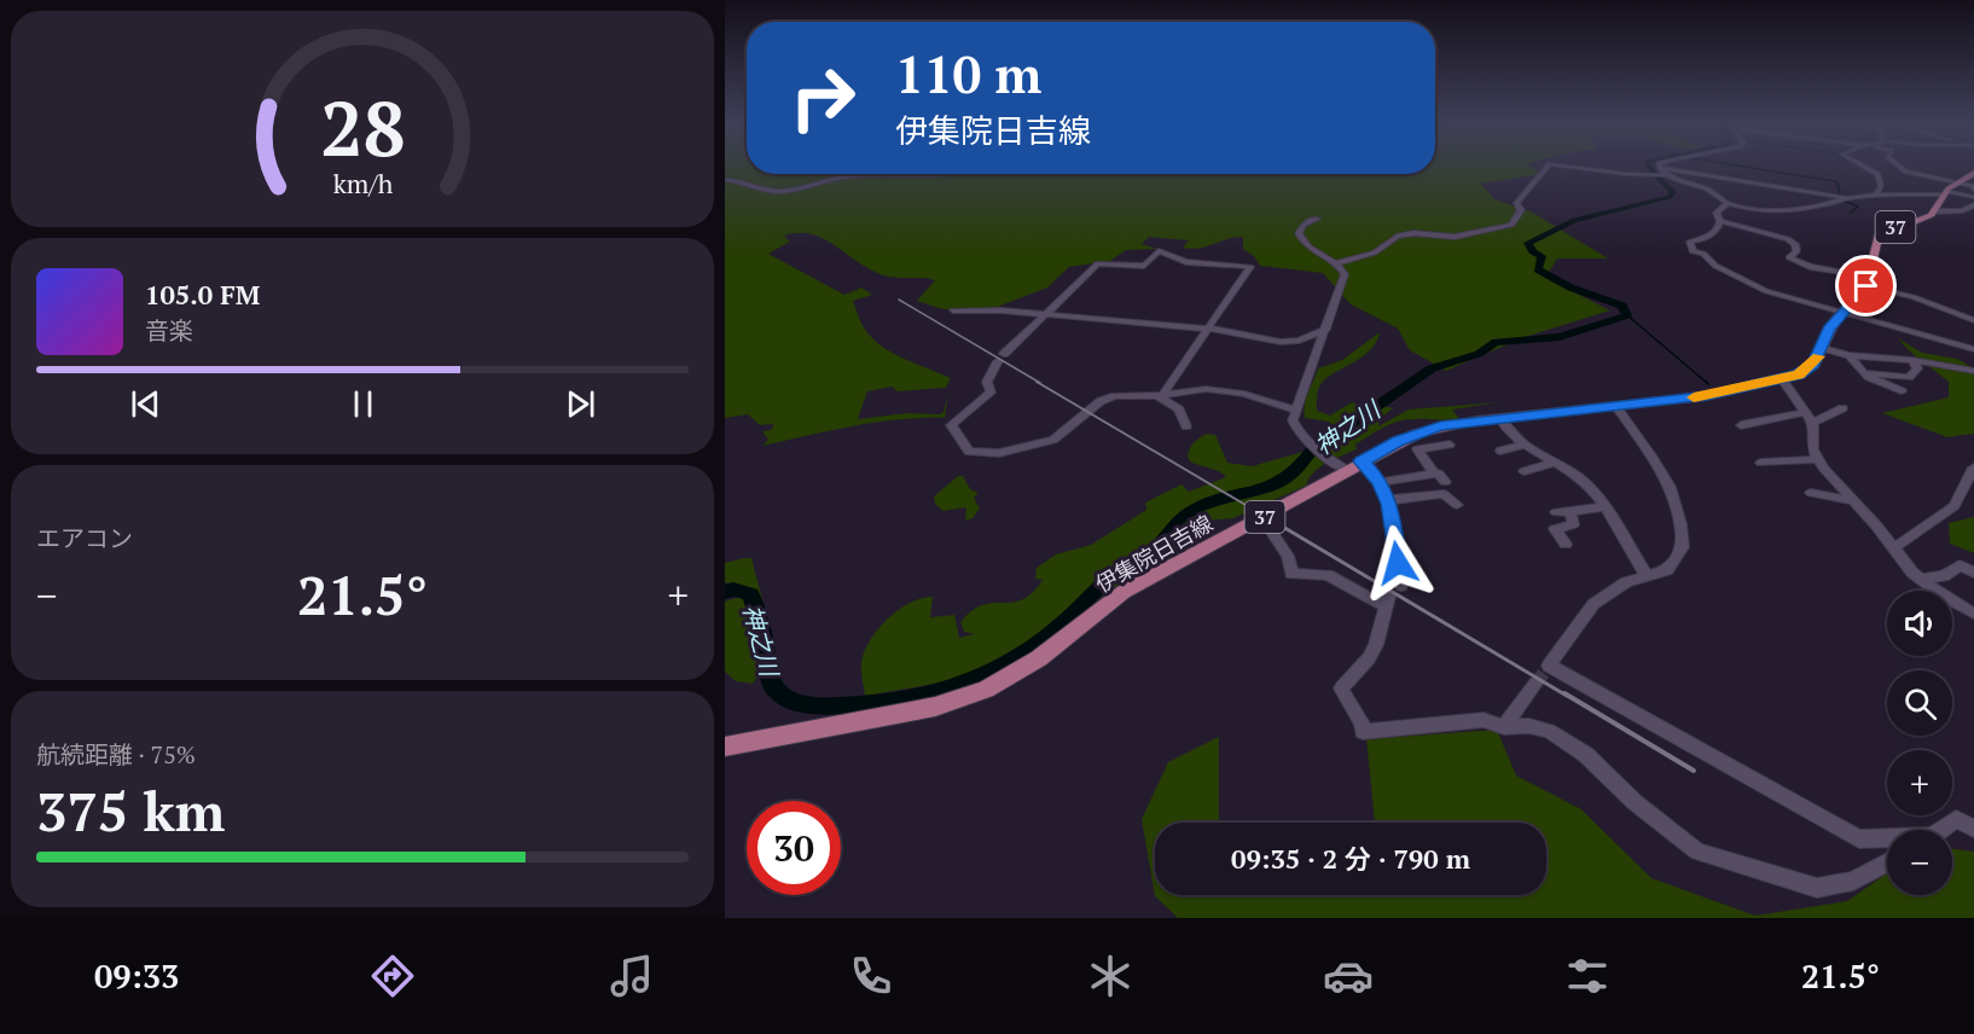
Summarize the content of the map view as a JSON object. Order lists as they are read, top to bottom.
{
  "streets": {
    "main road": ["37", "伊集院日吉線"]
  },
  "crossings": [
    ["37", "伊集院日吉線"]
  ],
  "water": ["神之川"],
  "page": {
    "turn": ["110 m", "伊集院日吉線"],
    "song": ["105.0 FM", "音楽"],
    "tile": [
      "エアコン",
      ["航続距離 · 75%", "375 km"]
    ],
    "heat": ["−", "21.5°", "+"],
    "map_buttons": ["+", "−"],
    "limit": "30",
    "trip": "09:35 · 2 分 · 790 m",
    "tabs": ["09:33", "21.5°"],
    "gauge": ["28", "km/h"]
  }
}
